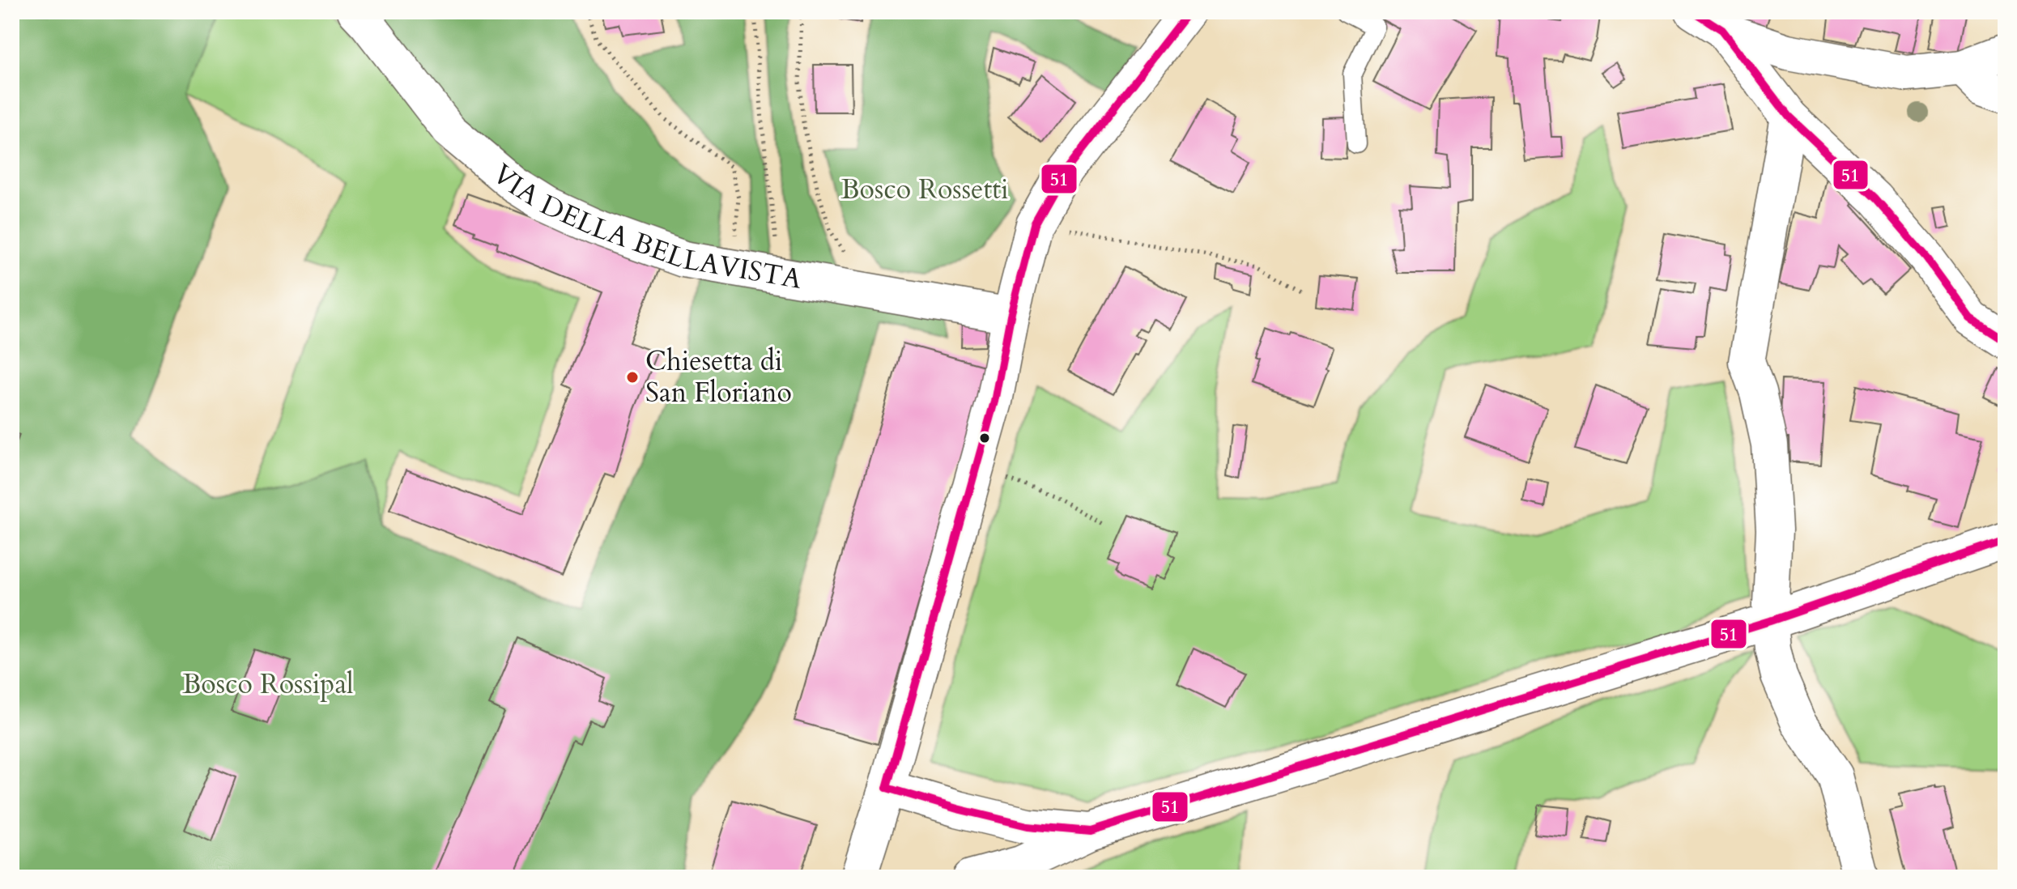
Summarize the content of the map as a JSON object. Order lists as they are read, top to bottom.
{
  "streets": {
    "street": ["VIA DELLA BELLAVISTA"]
  },
  "parks": ["Bosco Rossetti", "Bosco Rossipal"],
  "places": ["Chiesetta di San Floriano"],
  "lines": ["transit line 51"]
}
